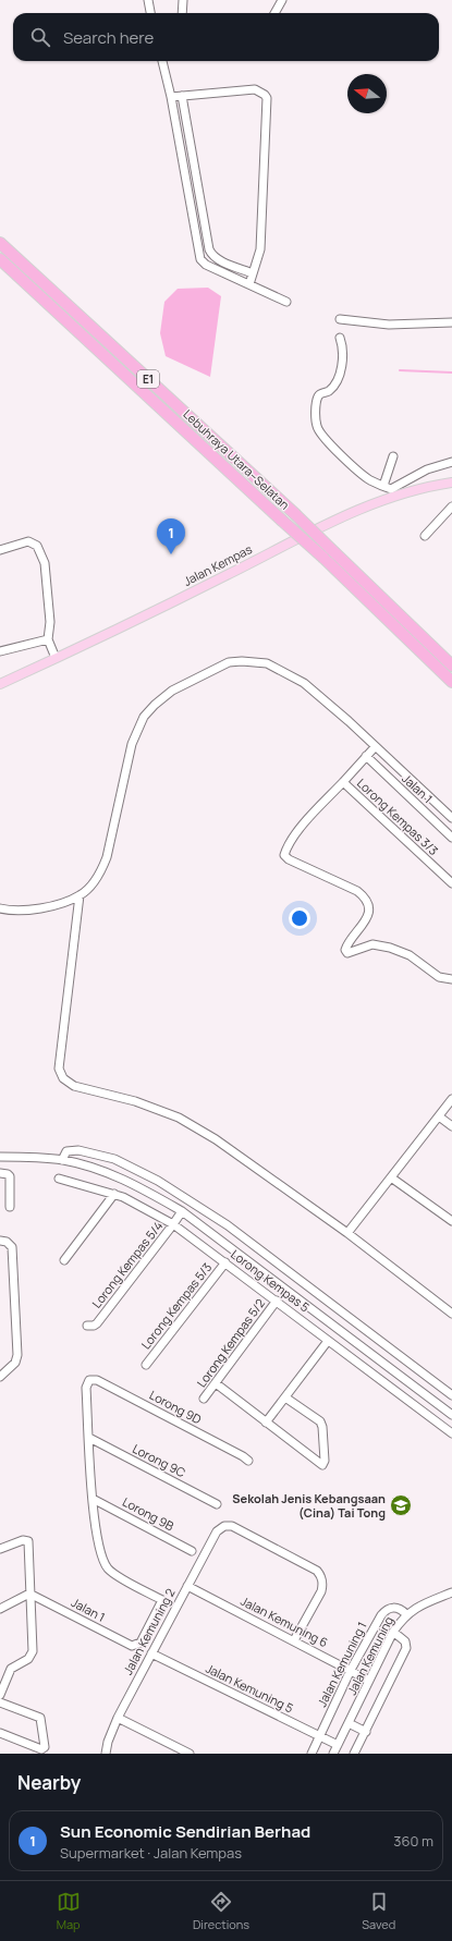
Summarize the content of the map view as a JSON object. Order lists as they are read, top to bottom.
{
  "streets": {
    "highway": ["E1", "Lebuhraya Utara–Selatan"],
    "main road": ["Jalan Kempas"],
    "street": [
      "Jalan 1",
      "Lorong Kempas 3/3",
      "Lorong Kempas 5/4",
      "Lorong Kempas 5",
      "Lorong Kempas 5/3",
      "Lorong Kempas 5/2",
      "Lorong 9D",
      "Lorong 9C",
      "Lorong 9B",
      "Jalan Kemuning 6",
      "Jalan Kemuning 2",
      "Jalan Kemuning",
      "Jalan Kemuning 1",
      "Jalan Kemuning 5"
    ]
  },
  "crossings": [
    ["Jalan 1", "Lorong Kempas 3/3"],
    ["Jalan 1", "Lorong 9B"],
    ["Lorong Kempas 5/4", "Lorong Kempas 5"],
    ["Lorong Kempas 5", "Lorong Kempas 5/3"],
    ["Lorong Kempas 5", "Lorong Kempas 5/2"],
    ["Lorong 9D", "Lorong 9C"],
    ["Jalan Kemuning 6", "Jalan Kemuning 2"],
    ["Jalan Kemuning 6", "Jalan Kemuning"],
    ["Jalan Kemuning 6", "Jalan Kemuning 1"],
    ["Jalan Kemuning 2", "Jalan Kemuning 5"],
    ["Jalan Kemuning", "Jalan Kemuning 1"],
    ["Jalan Kemuning", "Jalan Kemuning 5"],
    ["Jalan Kemuning 1", "Jalan Kemuning 5"]
  ],
  "places": {
    "school or university": ["Sekolah Jenis Kebangsaan (Cina) Tai Tong"]
  },
  "north": "left",
  "page": {
    "search": "Search here",
    "pins": "1",
    "heading": "Nearby",
    "list": [
      {
        "mark": "1",
        "name": "Sun Economic Sendirian Berhad",
        "note": "Supermarket · Jalan Kempas",
        "value": "360 m"
      }
    ],
    "nav": ["Map", "Directions", "Saved"]
  }
}
